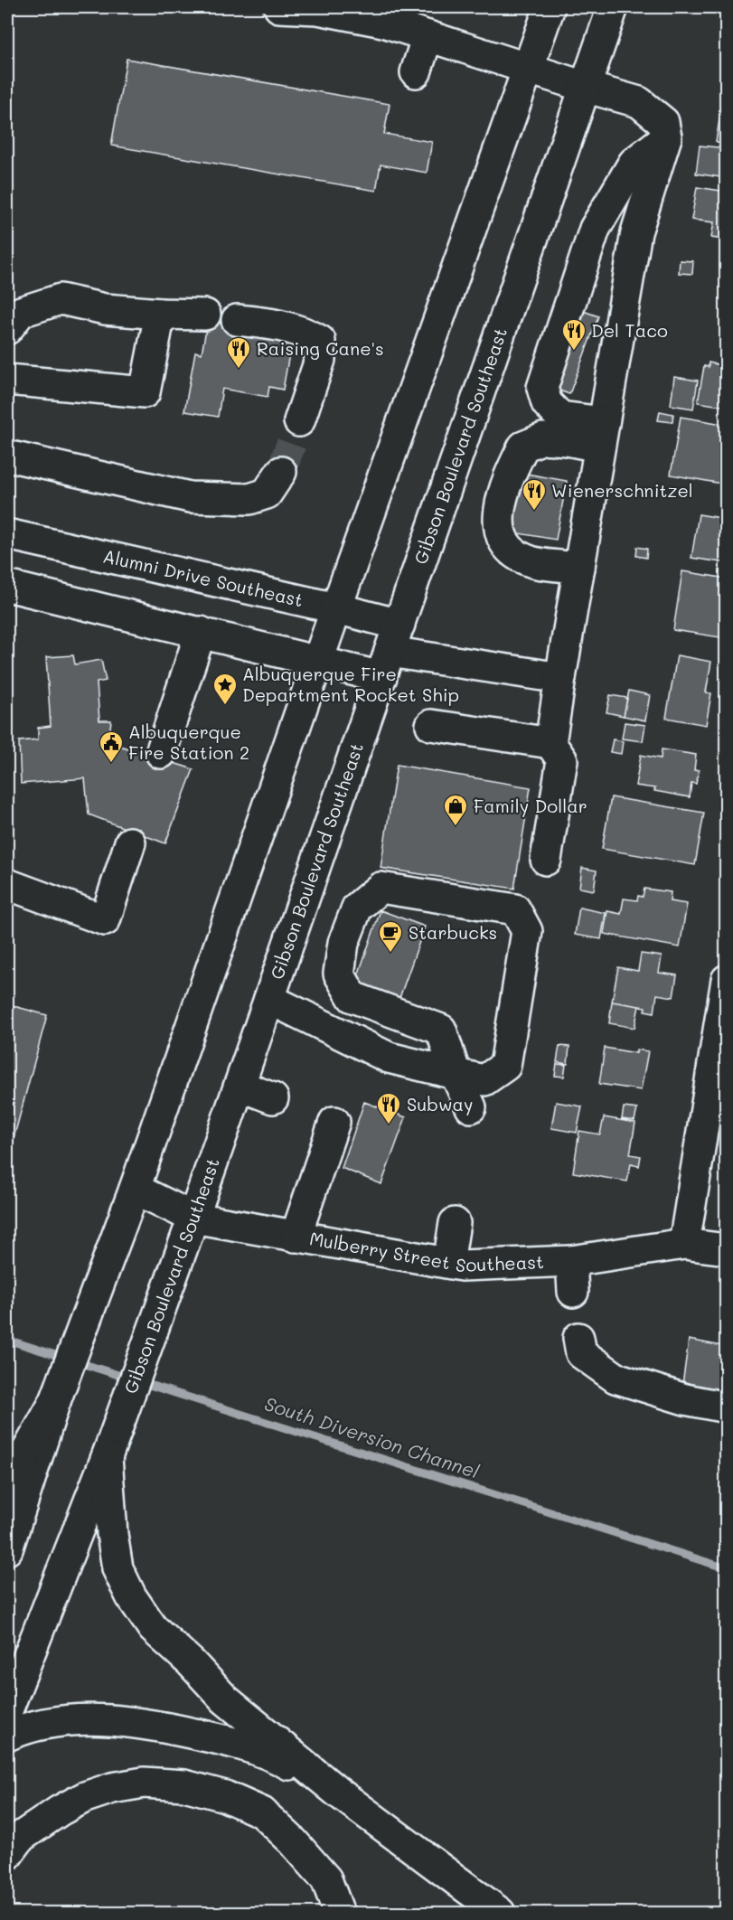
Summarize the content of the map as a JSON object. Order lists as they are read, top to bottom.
{
  "streets": {
    "main road": ["Gibson Boulevard Southeast", "Alumni Drive Southeast", "Mulberry Street Southeast"]
  },
  "crossings": [
    ["Gibson Boulevard Southeast", "Alumni Drive Southeast"],
    ["Gibson Boulevard Southeast", "Mulberry Street Southeast"]
  ],
  "water": ["South Diversion Channel"],
  "places": {
    "restaurant": [
      "Del Taco",
      "Raising Cane's",
      "Wienerschnitzel",
      "Subway"
    ],
    "place": ["Albuquerque Fire Department Rocket Ship"],
    "public building": ["Albuquerque Fire Station 2"],
    "shop": ["Family Dollar"],
    "cafe": ["Starbucks"]
  }
}
